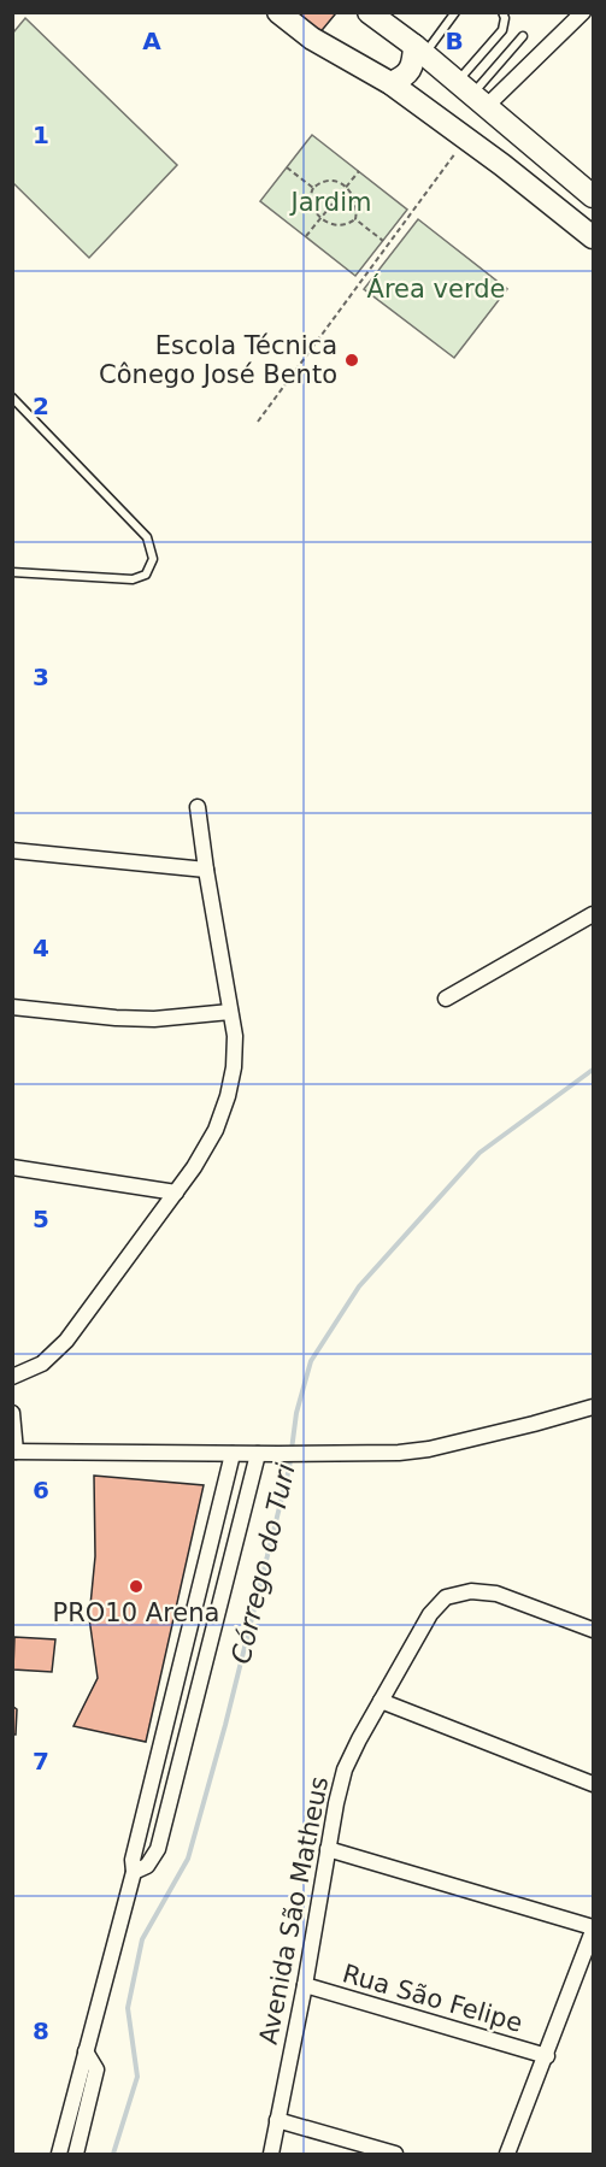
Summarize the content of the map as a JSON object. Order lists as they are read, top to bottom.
{
  "streets": {
    "street": ["Avenida São Matheus", "Rua São Felipe"]
  },
  "crossings": [
    ["Avenida São Matheus", "Rua São Felipe"]
  ],
  "water": ["Córrego do Turi"],
  "parks": ["Jardim", "Área verde"],
  "places": ["Escola Técnica Cônego José Bento", "PRO10 Arena"],
  "grid": {
    "columns": ["A", "B"],
    "rows": [
      "1",
      "2",
      "3",
      "4",
      "5",
      "6",
      "7",
      "8"
    ]
  }
}
